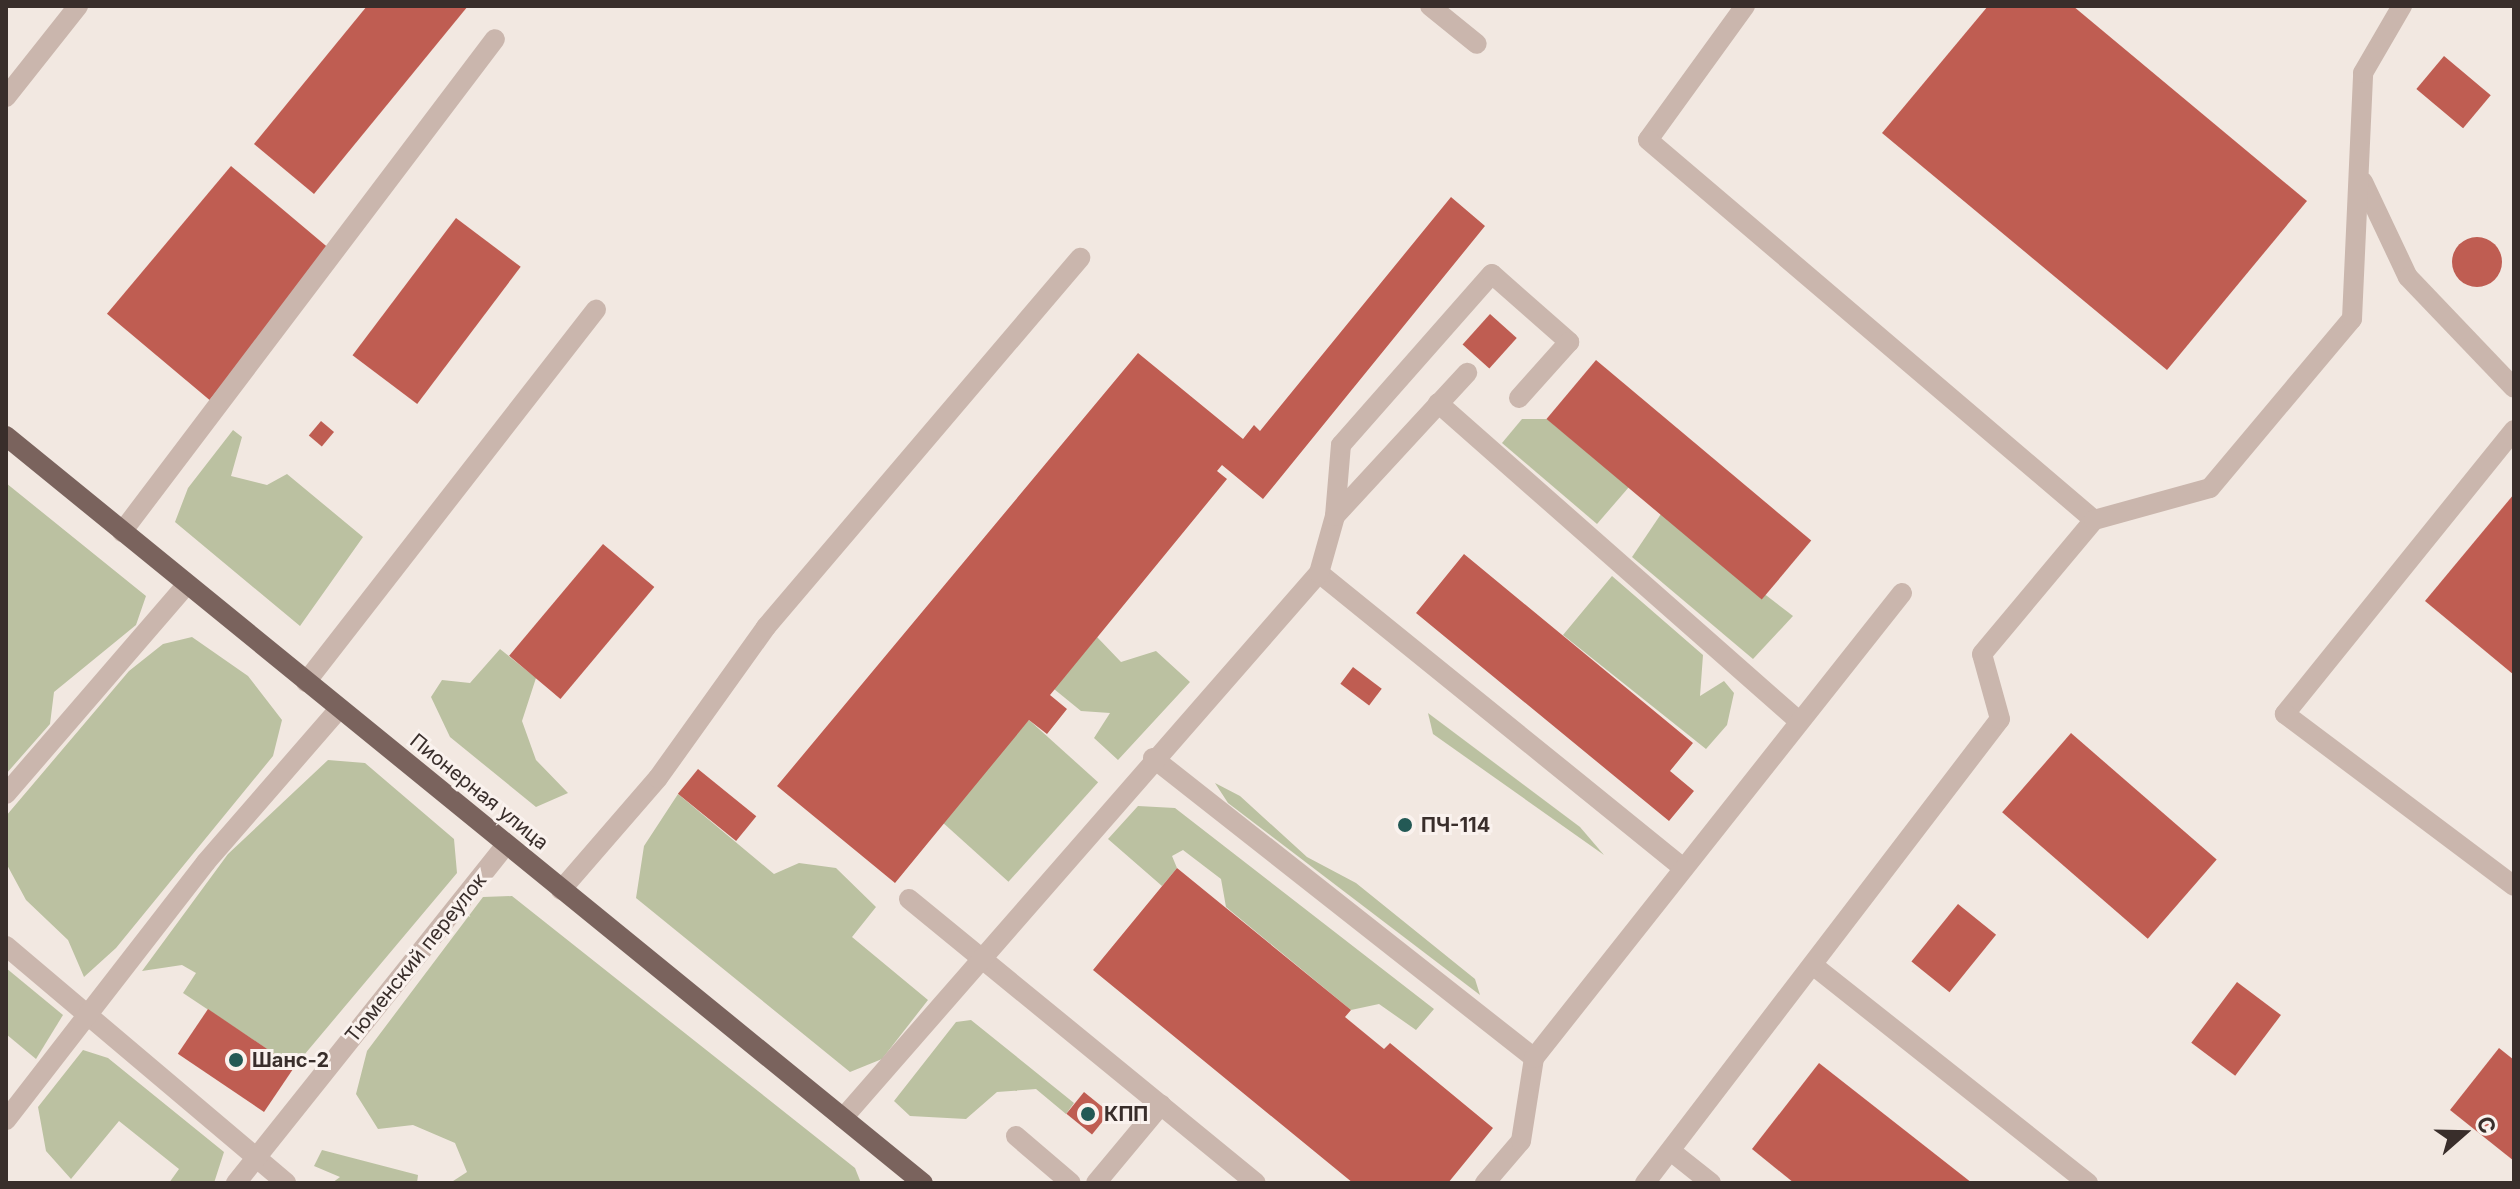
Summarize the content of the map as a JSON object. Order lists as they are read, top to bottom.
{
  "streets": {
    "main road": ["Пионерная улица"],
    "street": ["Тюменский переулок"]
  },
  "crossings": [
    ["Пионерная улица", "Тюменский переулок"]
  ],
  "places": ["ПЧ-114", "Шанс-2", "КПП"],
  "north": "right"
}
